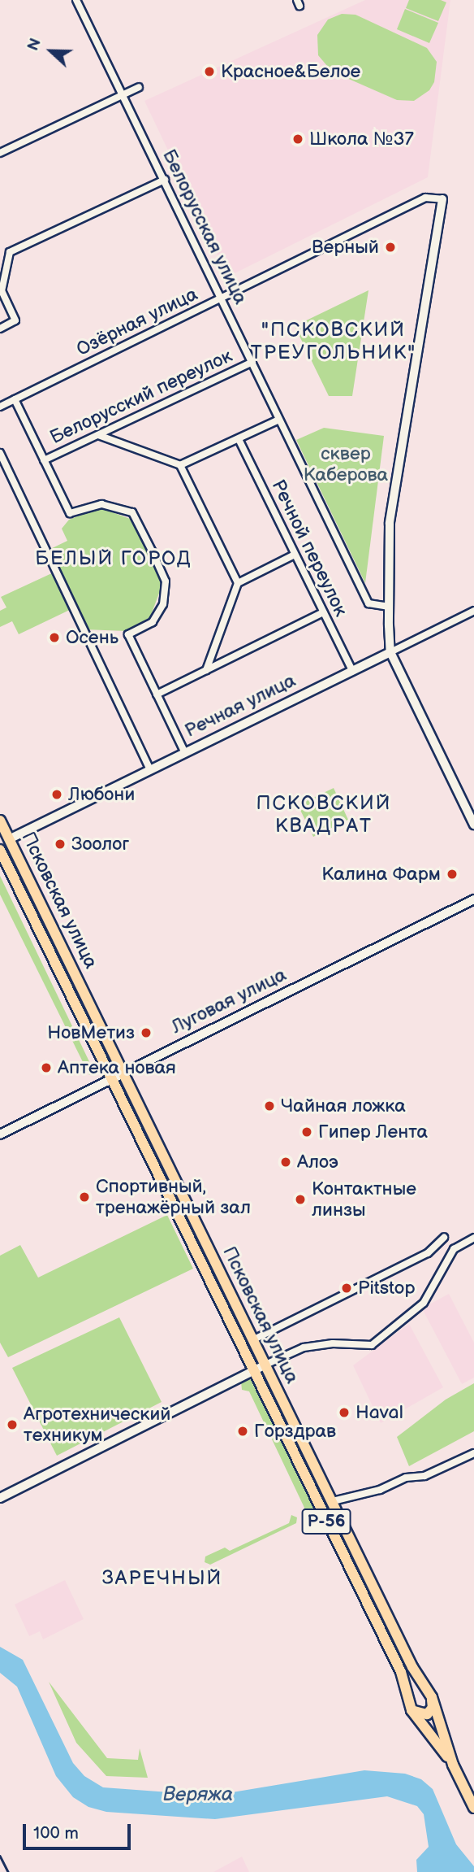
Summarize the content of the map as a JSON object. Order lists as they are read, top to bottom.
{
  "streets": {
    "main road": ["Псковская улица", "Р-56"],
    "street": [
      "Белорусская улица",
      "Озёрная улица",
      "Белорусский переулок",
      "Речной переулок",
      "Речная улица",
      "Луговая улица"
    ]
  },
  "crossings": [
    ["Белорусская улица", "Озёрная улица"],
    ["Белорусская улица", "Белорусский переулок"],
    ["Речной переулок", "Речная улица"],
    ["Речная улица", "Псковская улица"],
    ["Псковская улица", "Луговая улица"]
  ],
  "districts": [
    "\"ПСКОВСКИЙ ТРЕУГОЛЬНИК\"",
    "БЕЛЫЙ ГОРОД",
    "ПСКОВСКИЙ КВАДРАТ",
    "ЗАРЕЧНЫЙ"
  ],
  "water": ["Веряжа"],
  "parks": ["сквер Каберова"],
  "places": [
    "Красное&Белое",
    "Школа №37",
    "Верный",
    "Осень",
    "Любони",
    "Зоолог",
    "Калина Фарм",
    "НовМетиз",
    "Аптека новая",
    "Чайная ложка",
    "Гипер Лента",
    "Алоэ",
    "Спортивный, тренажёрный зал",
    "Контактные линзы",
    "Pitstop",
    "Haval",
    "Агротехнический техникум",
    "Горздрав"
  ],
  "scale_bar": "100 m",
  "north": "left"
}
